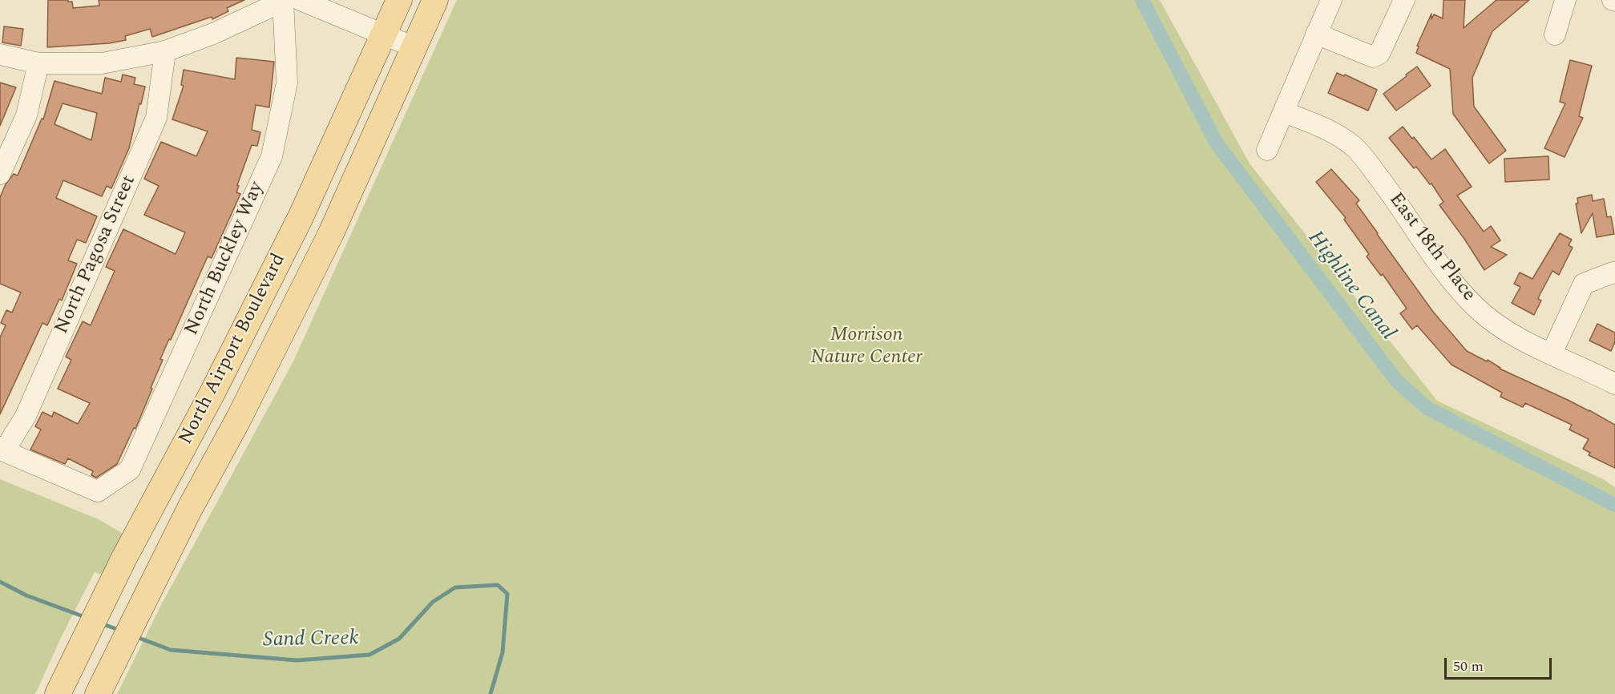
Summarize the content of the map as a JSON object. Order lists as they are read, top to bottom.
{
  "streets": {
    "main road": ["North Airport Boulevard"],
    "street": ["East 18th Place", "North Pagosa Street", "North Buckley Way"]
  },
  "crossings": [
    ["North Pagosa Street", "North Buckley Way"]
  ],
  "water": ["Highline Canal", "Sand Creek"],
  "parks": ["Morrison Nature Center"],
  "scale_bar": "50 m"
}
